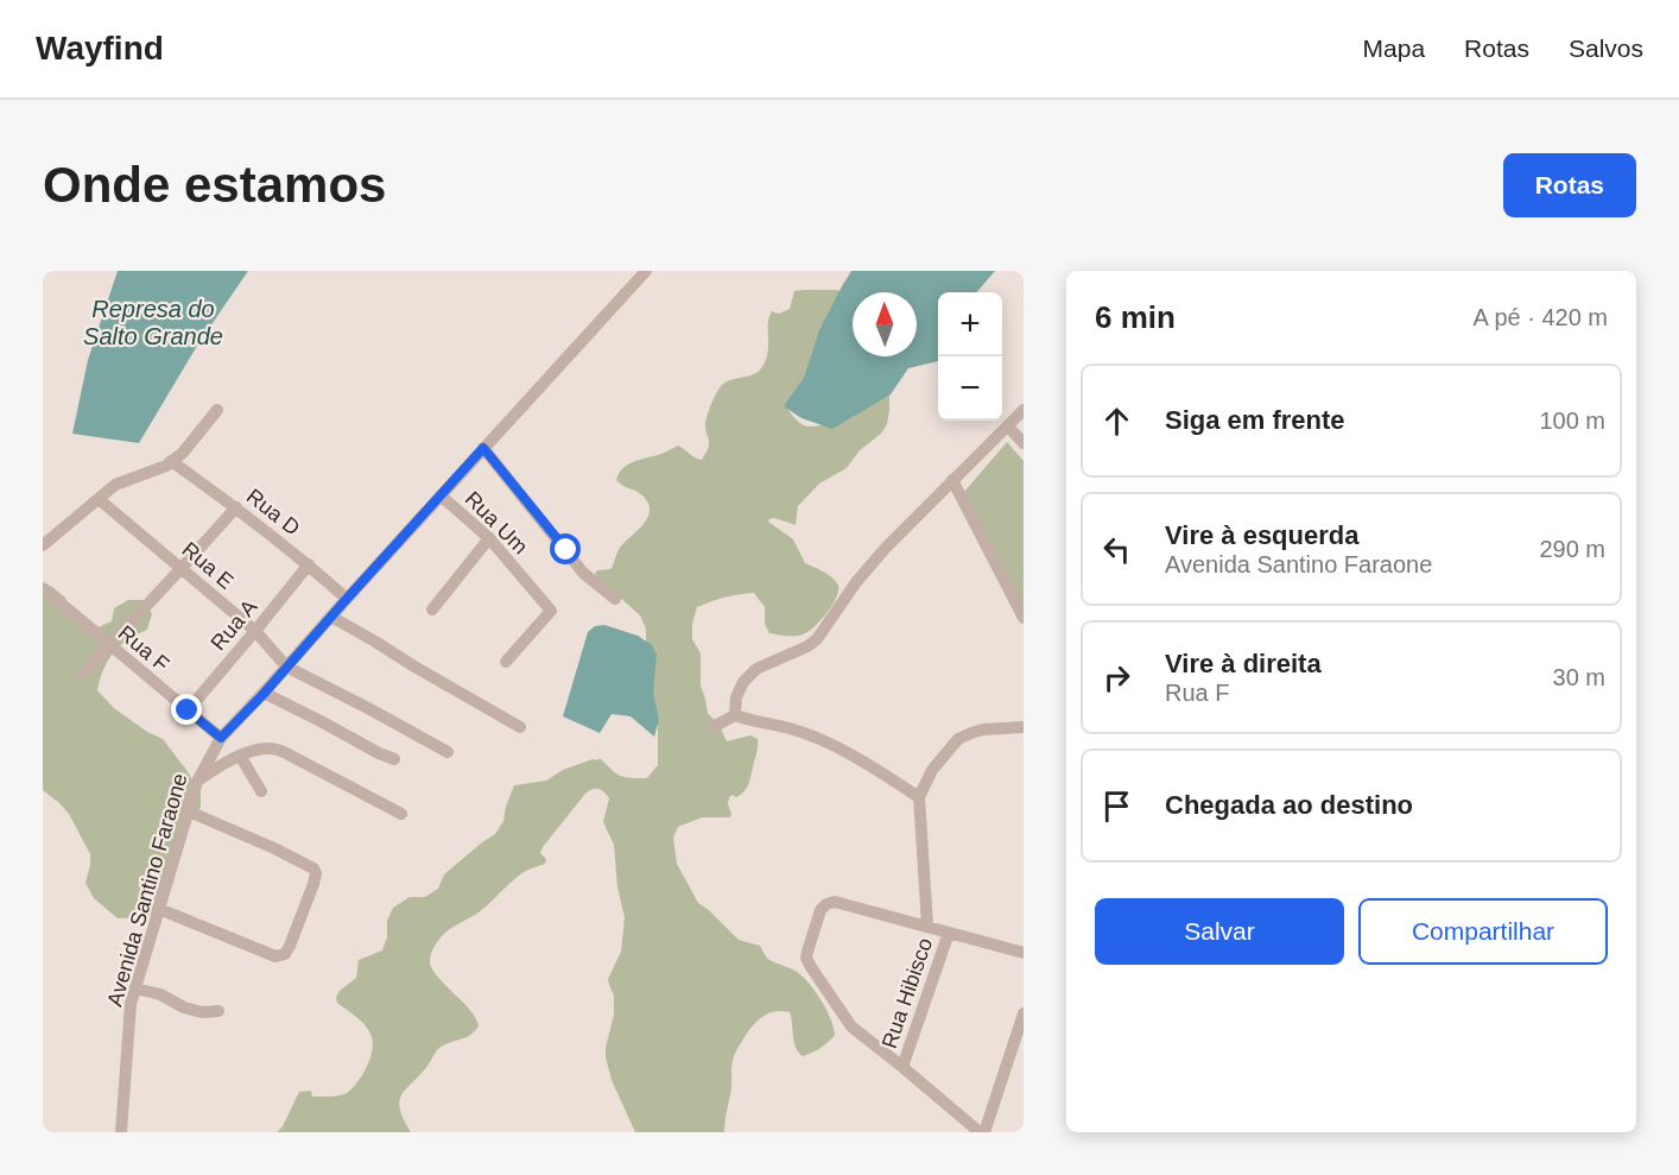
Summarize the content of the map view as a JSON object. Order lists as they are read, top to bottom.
{
  "streets": {
    "street": [
      "Rua D",
      "Rua Um",
      "Rua E",
      "Rua A",
      "Rua F",
      "Avenida Santino Faraone",
      "Rua Hibisco"
    ]
  },
  "crossings": [
    ["Rua D", "Rua A"],
    ["Rua D", "Avenida Santino Faraone"],
    ["Rua Um", "Avenida Santino Faraone"],
    ["Rua E", "Rua A"],
    ["Rua E", "Avenida Santino Faraone"],
    ["Rua A", "Rua F"],
    ["Rua F", "Avenida Santino Faraone"]
  ],
  "water": ["Represa do Salto Grande"],
  "north": "top",
  "page": {
    "header": "Wayfind",
    "nav": ["Mapa", "Rotas", "Salvos"],
    "buttons": [
      "Rotas",
      ["Salvar", "Compartilhar"]
    ],
    "title": "Onde estamos",
    "heading": ["6 min", "A pé · 420 m"],
    "map_buttons": ["+", "−"],
    "list": [
      ["Siga em frente", "100 m"],
      ["Vire à esquerda", "Avenida Santino Faraone", "290 m"],
      ["Vire à direita", "Rua F", "30 m"],
      "Chegada ao destino"
    ]
  }
}
